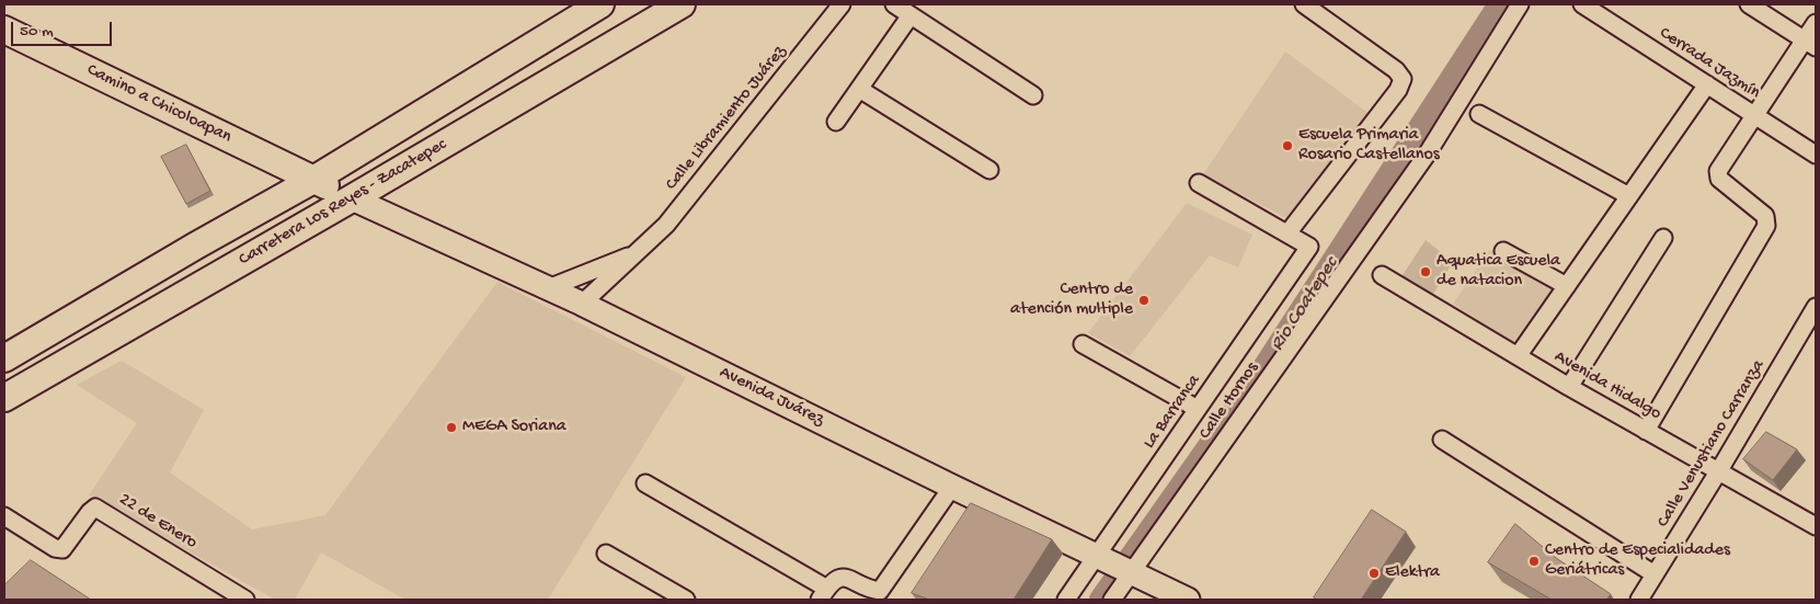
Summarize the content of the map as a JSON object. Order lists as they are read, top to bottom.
{
  "streets": {
    "main road": ["Camino a Chicoloapan", "Carretera Los Reyes - Zacatepec"],
    "street": [
      "Cerrada Jazmín",
      "Calle Libramiento Juárez",
      "Avenida Hidalgo",
      "Avenida Juárez",
      "Calle Hornos",
      "La Barranca",
      "Calle Venustiano Carranza",
      "22 de Enero"
    ]
  },
  "crossings": [
    ["Camino a Chicoloapan", "Carretera Los Reyes - Zacatepec"],
    ["Camino a Chicoloapan", "Avenida Juárez"],
    ["Calle Libramiento Juárez", "Avenida Juárez"],
    ["Carretera Los Reyes - Zacatepec", "Avenida Juárez"],
    ["Avenida Hidalgo", "Calle Venustiano Carranza"],
    ["Avenida Juárez", "Calle Hornos"],
    ["Avenida Juárez", "La Barranca"],
    ["Calle Hornos", "La Barranca"]
  ],
  "water": ["Rio Coatepec"],
  "places": [
    "Escuela Primaria Rosario Castellanos",
    "Aquatica Escuela de natacion",
    "Centro de atención multiple",
    "MEGA Soriana",
    "Centro de Especialidades Geriátricas",
    "Elektra"
  ],
  "scale_bar": "50 m"
}
